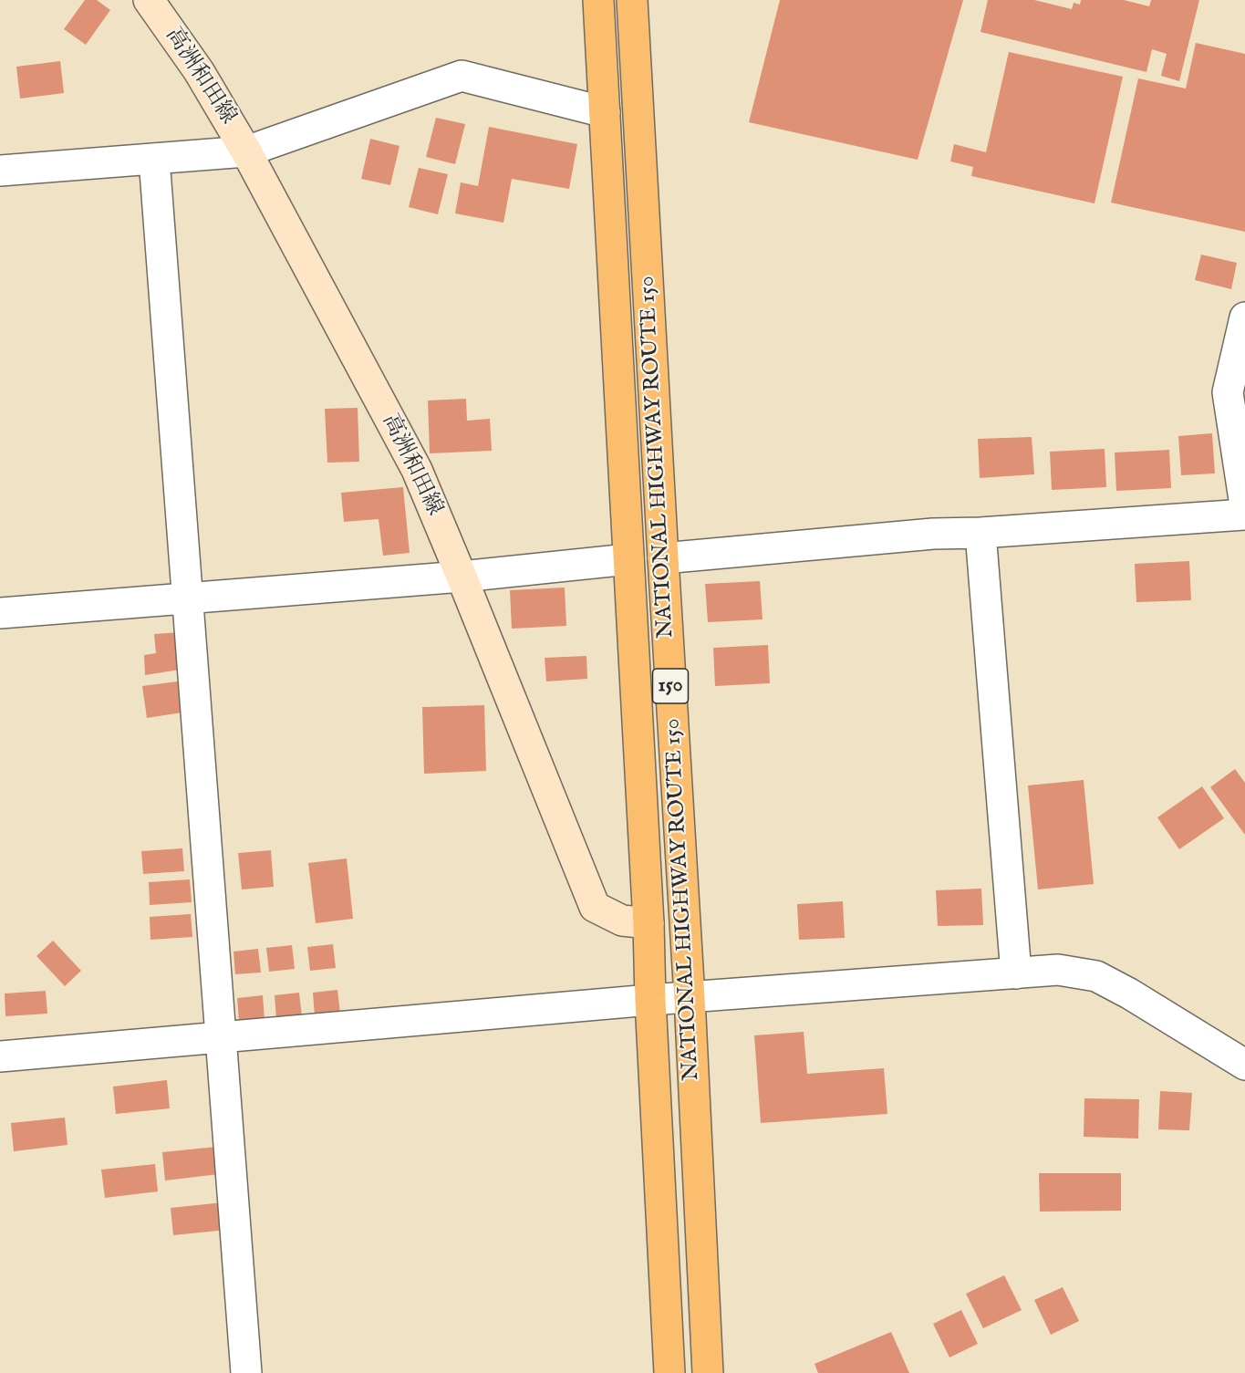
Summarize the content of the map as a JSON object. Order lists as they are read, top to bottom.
{
  "streets": {
    "highway": ["NATIONAL HIGHWAY ROUTE 150", "150"],
    "main road": ["高洲和田線"]
  },
  "crossings": [
    ["高洲和田線", "NATIONAL HIGHWAY ROUTE 150"]
  ]
}
